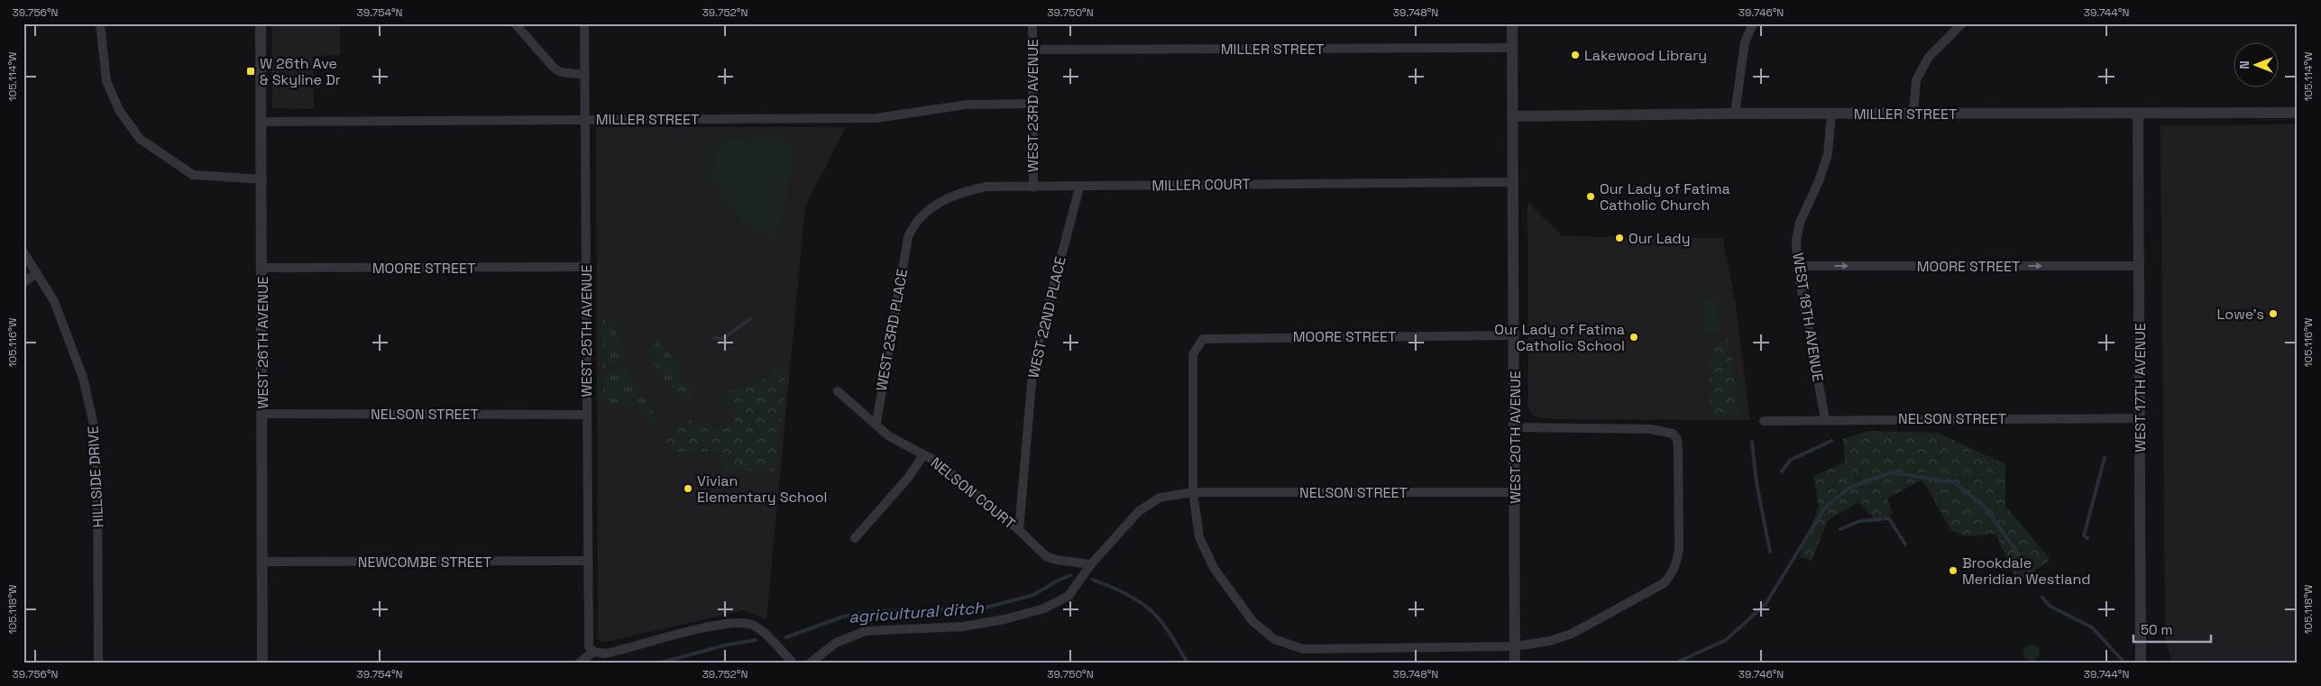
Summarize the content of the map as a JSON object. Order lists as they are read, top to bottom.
{
  "streets": {
    "street": [
      "MILLER STREET",
      "WEST 23RD AVENUE",
      "MILLER COURT",
      "MOORE STREET",
      "WEST 22ND PLACE",
      "WEST 18TH AVENUE",
      "WEST 23RD PLACE",
      "WEST 25TH AVENUE",
      "WEST 26TH AVENUE",
      "WEST 17TH AVENUE",
      "NELSON STREET",
      "WEST 20TH AVENUE",
      "HILLSIDE DRIVE",
      "NELSON COURT",
      "NEWCOMBE STREET"
    ]
  },
  "crossings": [
    ["MILLER STREET", "WEST 23RD AVENUE"],
    ["MILLER STREET", "WEST 18TH AVENUE"],
    ["MILLER STREET", "WEST 25TH AVENUE"],
    ["MILLER STREET", "WEST 26TH AVENUE"],
    ["MILLER STREET", "WEST 17TH AVENUE"],
    ["MILLER STREET", "WEST 20TH AVENUE"],
    ["WEST 23RD AVENUE", "MILLER COURT"],
    ["MILLER COURT", "WEST 22ND PLACE"],
    ["MILLER COURT", "WEST 23RD PLACE"],
    ["MILLER COURT", "WEST 20TH AVENUE"],
    ["MOORE STREET", "WEST 18TH AVENUE"],
    ["MOORE STREET", "WEST 25TH AVENUE"],
    ["MOORE STREET", "WEST 26TH AVENUE"],
    ["MOORE STREET", "WEST 17TH AVENUE"],
    ["MOORE STREET", "NELSON STREET"],
    ["MOORE STREET", "WEST 20TH AVENUE"],
    ["WEST 22ND PLACE", "NELSON COURT"],
    ["WEST 18TH AVENUE", "NELSON STREET"],
    ["WEST 23RD PLACE", "NELSON COURT"],
    ["WEST 25TH AVENUE", "NELSON STREET"],
    ["WEST 25TH AVENUE", "NEWCOMBE STREET"],
    ["WEST 26TH AVENUE", "NELSON STREET"],
    ["WEST 26TH AVENUE", "NEWCOMBE STREET"],
    ["WEST 17TH AVENUE", "NELSON STREET"],
    ["NELSON STREET", "WEST 20TH AVENUE"],
    ["NELSON STREET", "NELSON COURT"]
  ],
  "water": ["agricultural ditch"],
  "places": {
    "other": [
      "Lakewood Library",
      "Our Lady of Fatima Catholic Church",
      "Our Lady",
      "Lowe's",
      "Our Lady of Fatima Catholic School",
      "Vivian Elementary School",
      "Brookdale Meridian Westland"
    ],
    "transit": ["W 26th Ave & Skyline Dr"]
  },
  "scale_bar": "50 m",
  "north": "left",
  "coordinates": [
    "39.756°N",
    "39.754°N",
    "39.752°N",
    "39.750°N",
    "39.748°N",
    "39.746°N",
    "39.744°N",
    "105.114°W",
    "105.116°W",
    "105.118°W"
  ]
}
